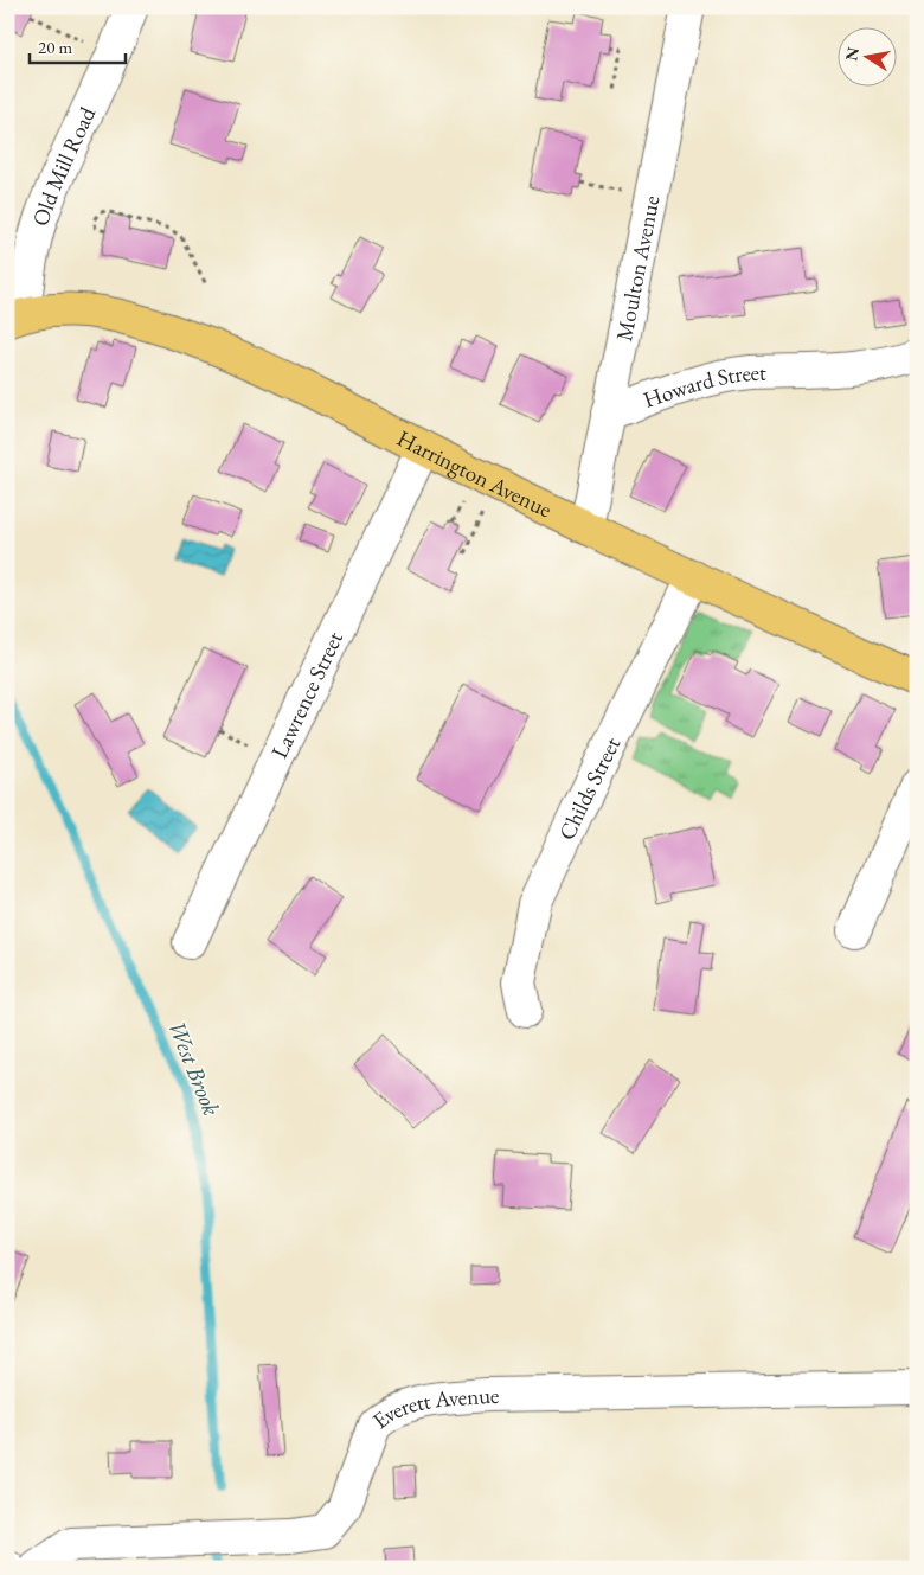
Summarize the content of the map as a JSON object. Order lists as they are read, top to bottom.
{
  "streets": {
    "main road": ["Harrington Avenue"],
    "street": [
      "Old Mill Road",
      "Moulton Avenue",
      "Howard Street",
      "Lawrence Street",
      "Childs Street",
      "Everett Avenue"
    ]
  },
  "crossings": [
    ["Old Mill Road", "Harrington Avenue"],
    ["Moulton Avenue", "Howard Street"],
    ["Moulton Avenue", "Harrington Avenue"],
    ["Harrington Avenue", "Lawrence Street"],
    ["Harrington Avenue", "Childs Street"]
  ],
  "water": ["West Brook"],
  "scale_bar": "20 m",
  "north": "left"
}
